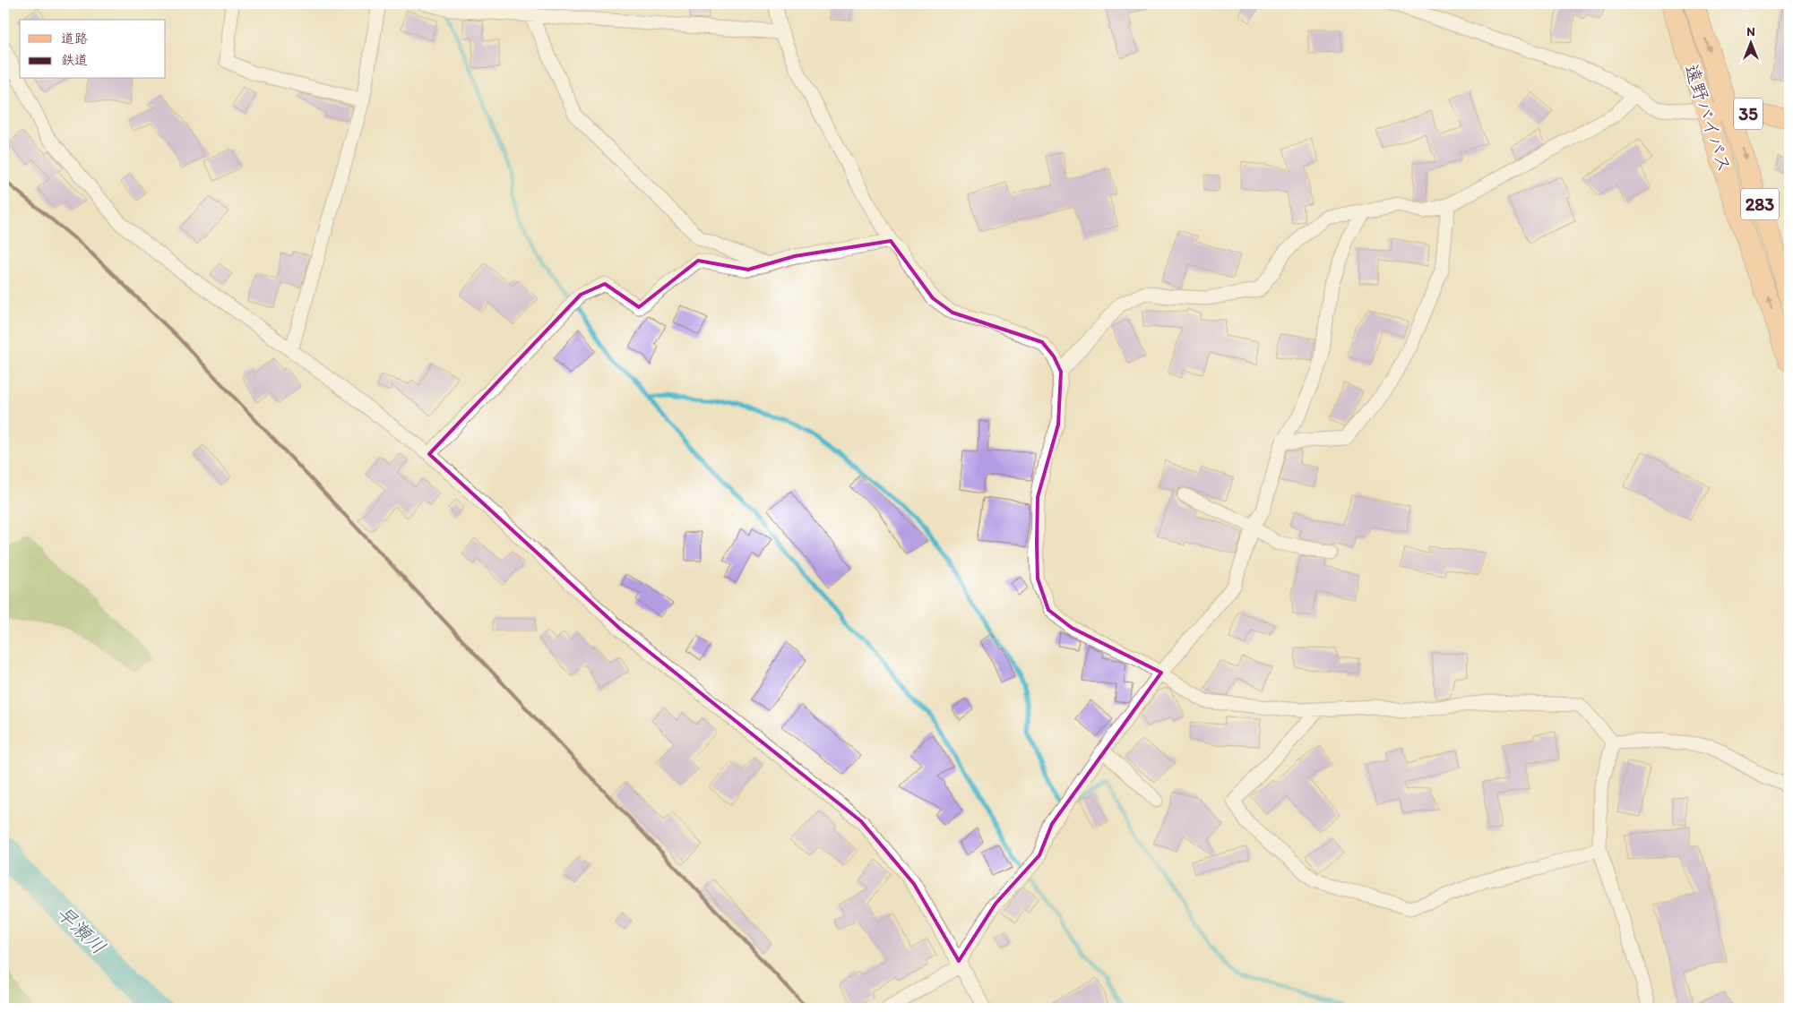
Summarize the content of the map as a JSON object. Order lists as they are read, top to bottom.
{
  "streets": {
    "highway": ["遠野バイパス", "283"],
    "main road": ["35"]
  },
  "crossings": [
    ["35", "遠野バイパス"]
  ],
  "water": ["早瀬川"],
  "legend": ["道路", "鉄道"],
  "north": "top"
}
